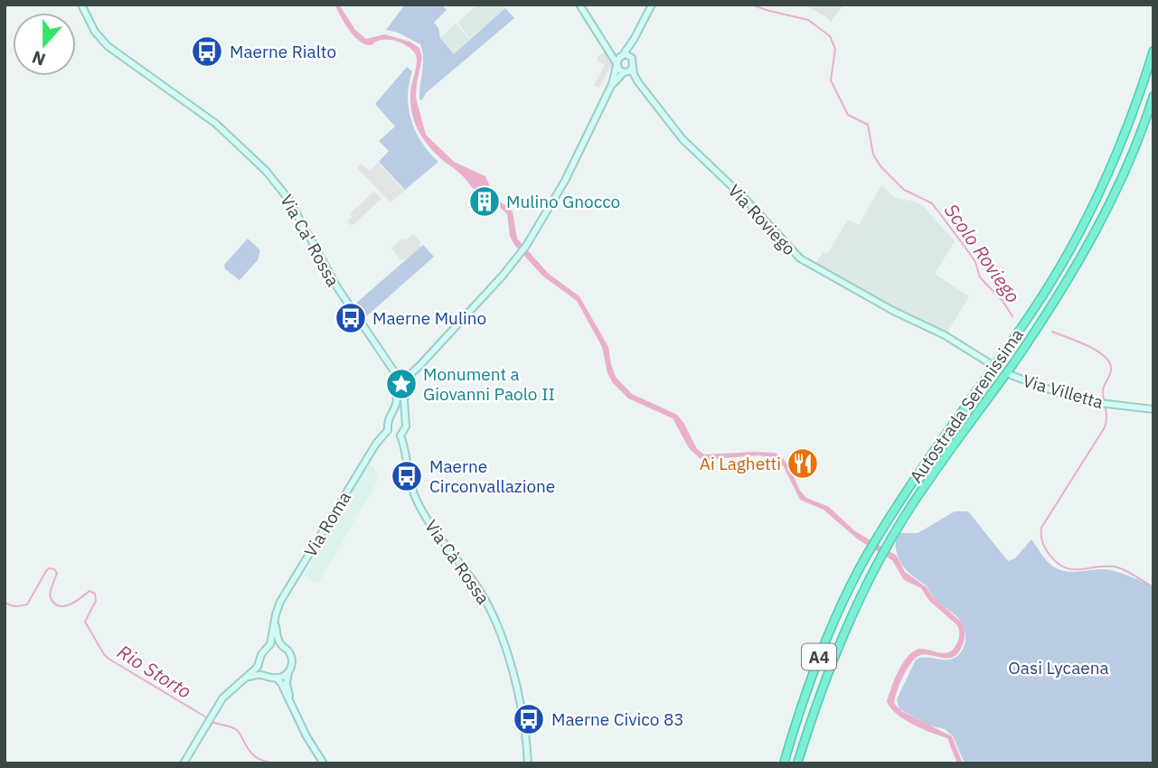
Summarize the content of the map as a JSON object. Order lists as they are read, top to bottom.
{
  "streets": {
    "highway": ["Autostrada Serenissima", "A4"],
    "main road": [
      "Via Roviego",
      "Via Ca' Rossa",
      "Via Villetta",
      "Via Roma",
      "Via Cà Rossa"
    ]
  },
  "crossings": [
    ["Via Ca' Rossa", "Via Roma"]
  ],
  "water": ["Scolo Roviego", "Rio Storto"],
  "parks": ["Oasi Lycaena"],
  "places": {
    "bus stop": [
      "Maerne Rialto",
      "Maerne Mulino",
      "Maerne Circonvallazione",
      "Maerne Civico 83"
    ],
    "building": ["Mulino Gnocco"],
    "place": ["Monument a Giovanni Paolo II"],
    "restaurant": ["Ai Laghetti"]
  },
  "north": "bottom"
}
